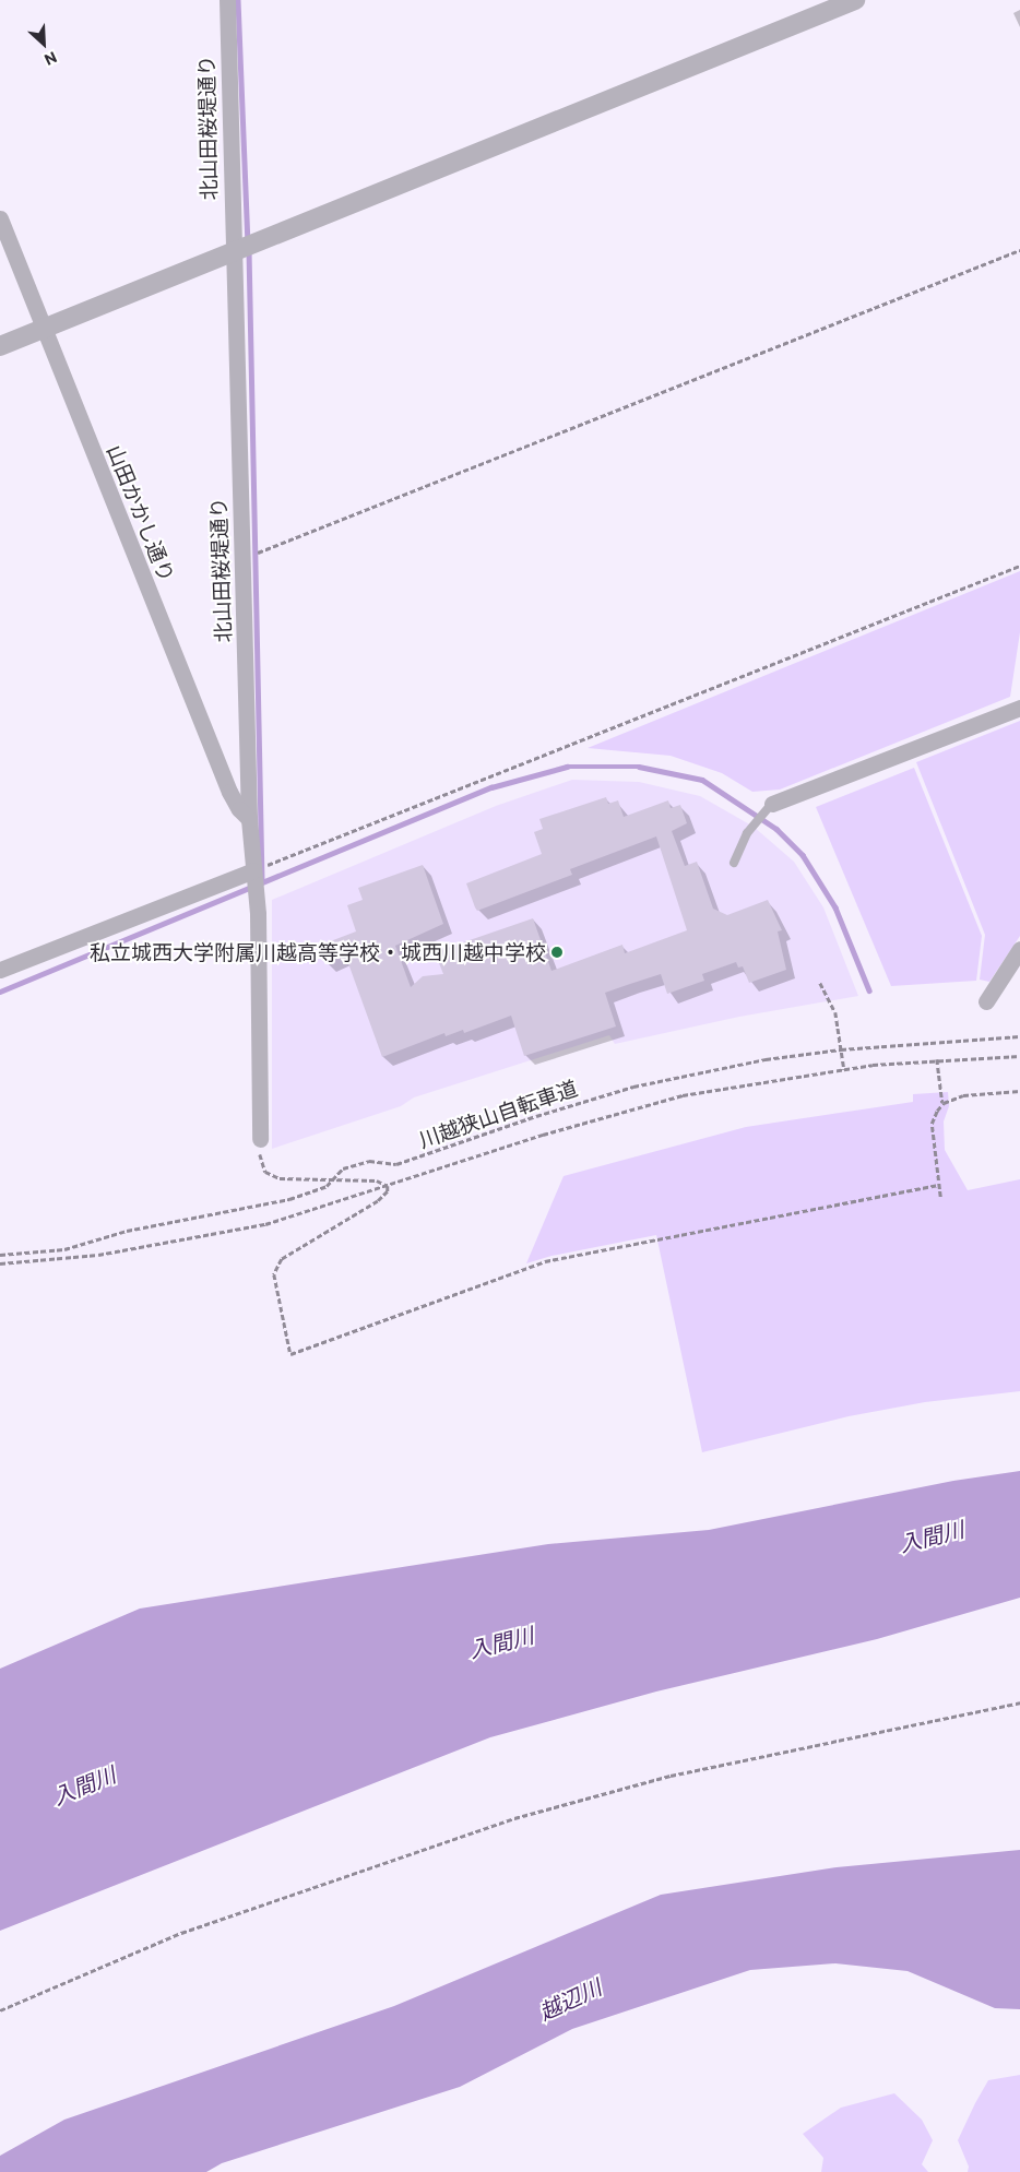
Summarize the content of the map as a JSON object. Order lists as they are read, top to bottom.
{
  "streets": {
    "street": ["北山田桜堤通り", "山田かかし通り"],
    "path": ["川越狭山自転車道"]
  },
  "crossings": [
    ["北山田桜堤通り", "山田かかし通り"]
  ],
  "water": ["入間川", "越辺川"],
  "places": ["私立城西大学附属川越高等学校・城西川越中学校"],
  "north": "bottom right"
}
